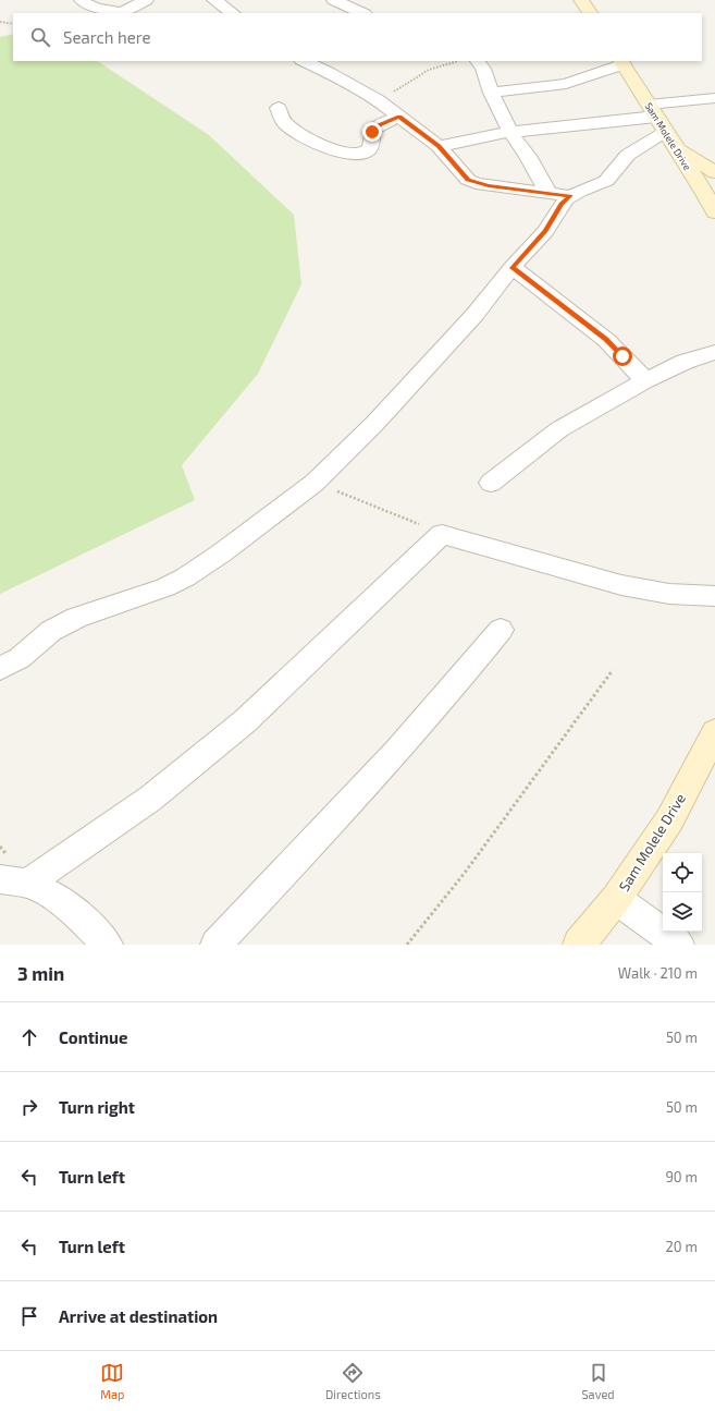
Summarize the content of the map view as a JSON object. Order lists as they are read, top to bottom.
{
  "streets": {
    "street": ["Sam Molele Drive"]
  },
  "page": {
    "search": "Search here",
    "heading": ["3 min", "Walk · 210 m"],
    "list": [
      ["Continue", "50 m"],
      ["Turn right", "50 m"],
      ["Turn left", "90 m"],
      ["Turn left", "20 m"],
      "Arrive at destination"
    ],
    "nav": ["Map", "Directions", "Saved"]
  }
}
